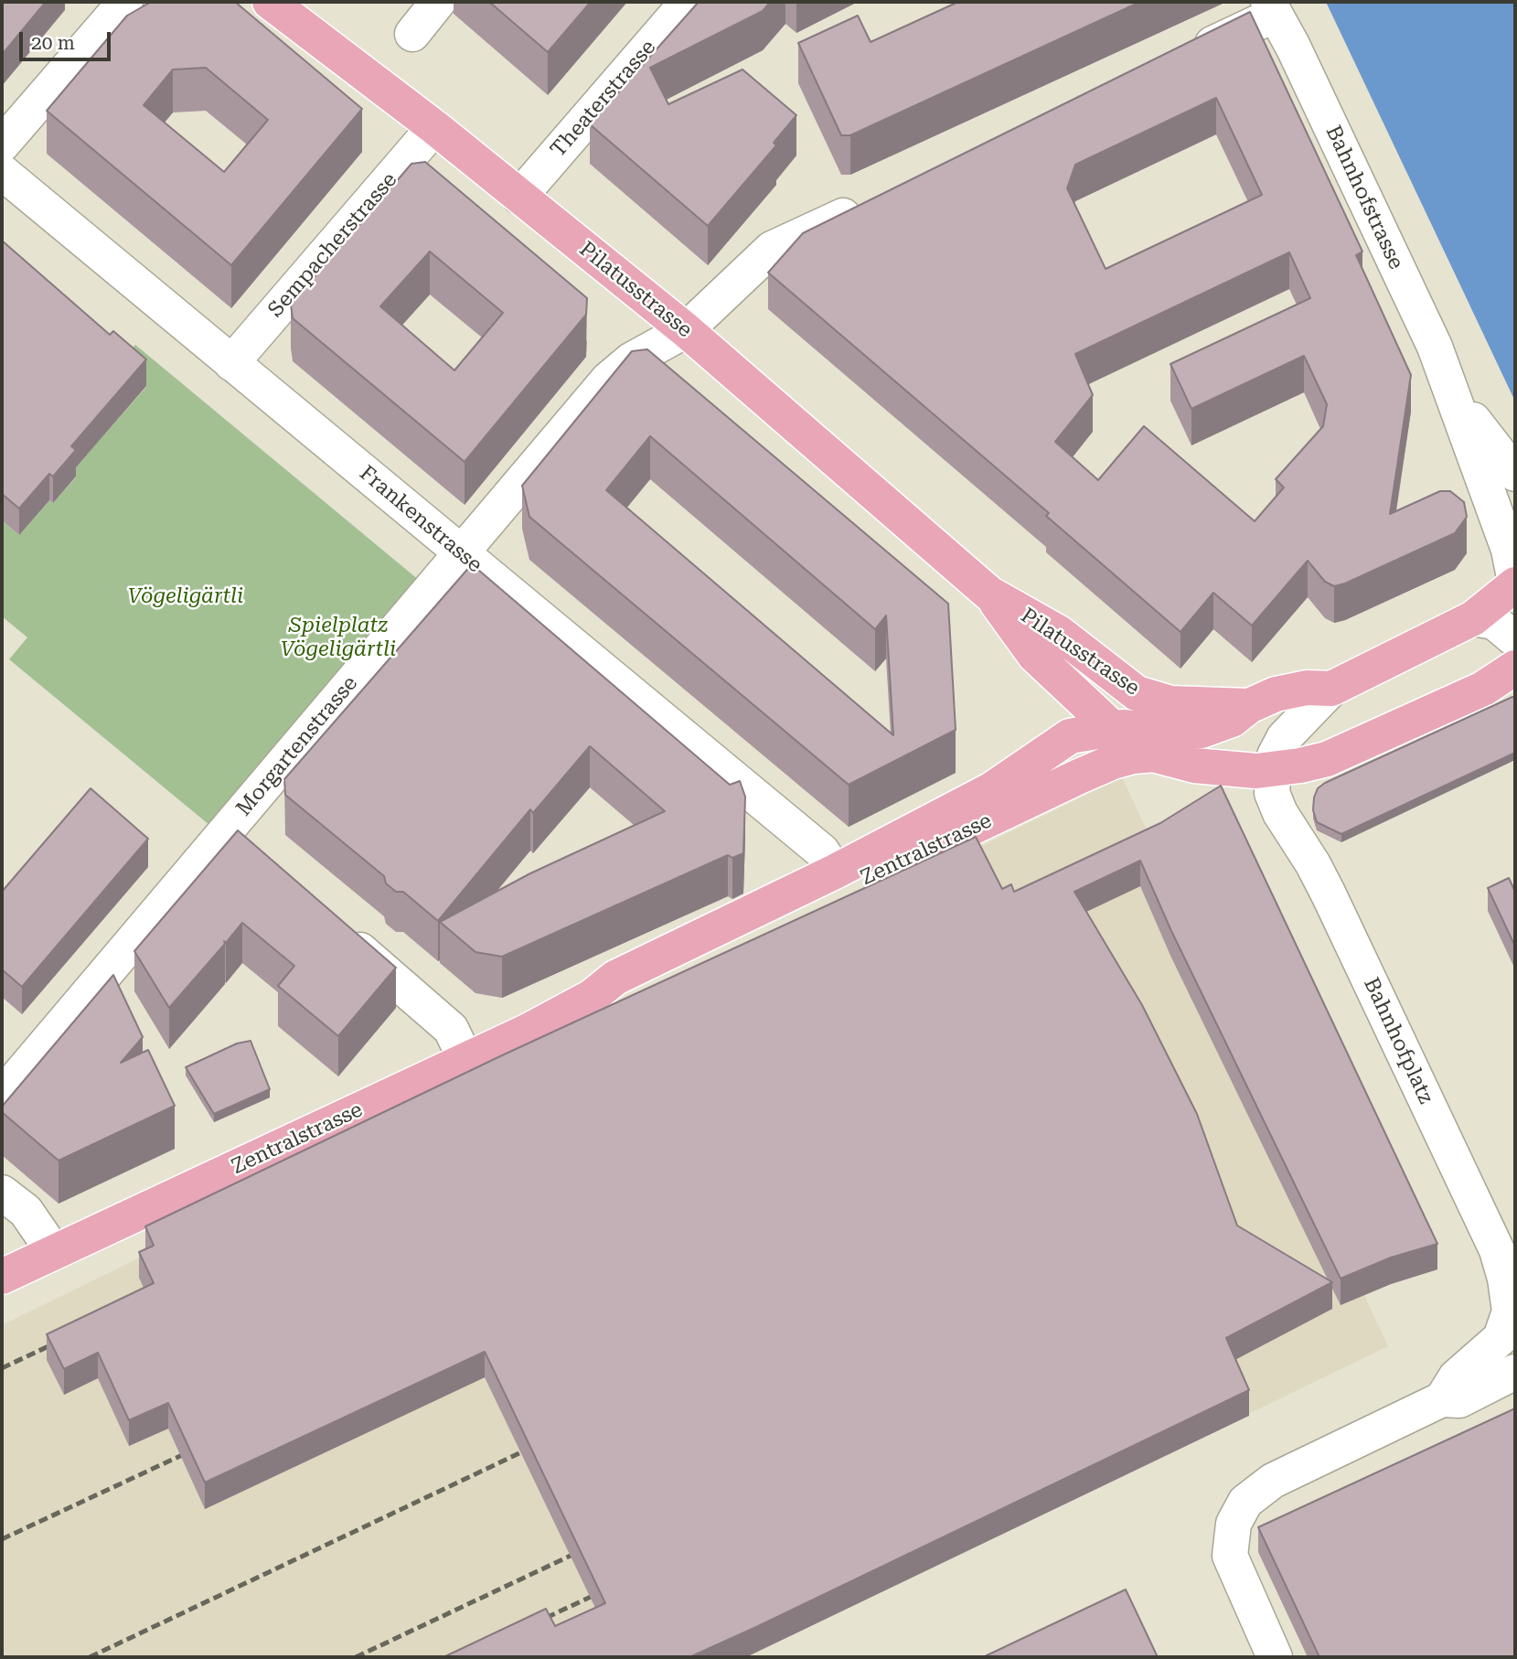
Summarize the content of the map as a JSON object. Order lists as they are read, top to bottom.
{
  "streets": {
    "main road": ["Pilatusstrasse", "Zentralstrasse", "Bahnhofplatz"],
    "street": [
      "Theaterstrasse",
      "Bahnhofstrasse",
      "Sempacherstrasse",
      "Frankenstrasse",
      "Morgartenstrasse"
    ]
  },
  "crossings": [
    ["Theaterstrasse", "Pilatusstrasse"],
    ["Bahnhofstrasse", "Bahnhofplatz"],
    ["Sempacherstrasse", "Pilatusstrasse"],
    ["Sempacherstrasse", "Frankenstrasse"],
    ["Pilatusstrasse", "Morgartenstrasse"],
    ["Pilatusstrasse", "Zentralstrasse"],
    ["Pilatusstrasse", "Bahnhofplatz"],
    ["Frankenstrasse", "Morgartenstrasse"],
    ["Frankenstrasse", "Zentralstrasse"],
    ["Zentralstrasse", "Bahnhofplatz"]
  ],
  "parks": ["Vögeligärtli", "Spielplatz Vögeligärtli"],
  "scale_bar": "20 m"
}
